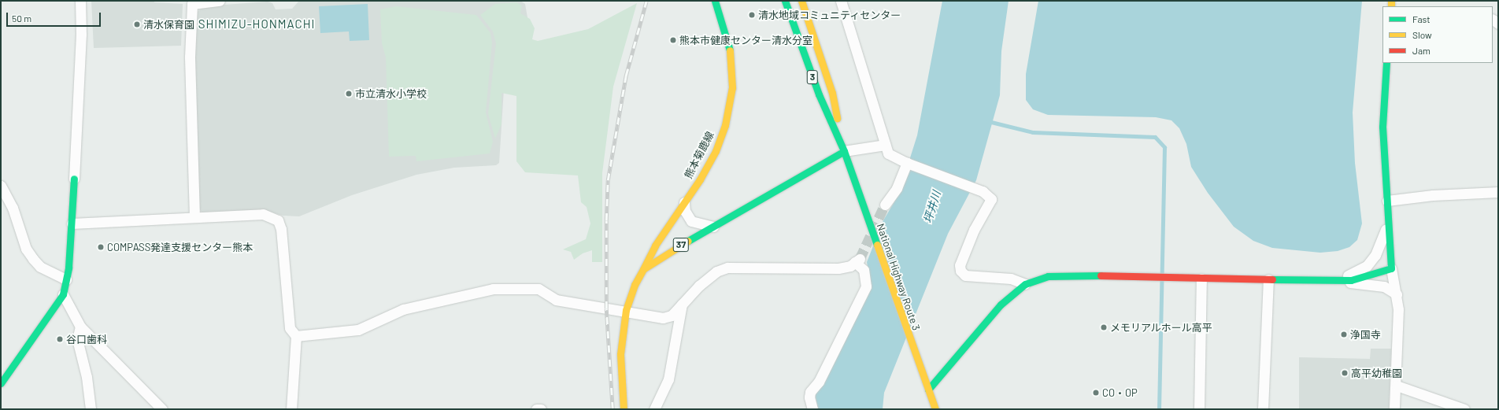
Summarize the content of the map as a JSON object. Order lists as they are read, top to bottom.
{
  "streets": {
    "main road": [
      "3",
      "熊本菊鹿線",
      "37",
      "National Highway Route 3"
    ]
  },
  "crossings": [
    ["熊本菊鹿線", "National Highway Route 3"]
  ],
  "districts": ["SHIMIZU-HONMACHI"],
  "water": ["坪井川"],
  "places": [
    "清水地域コミュニティセンター",
    "清水保育園",
    "熊本市健康センター清水分室",
    "市立清水小学校",
    "COMPASS発達支援センター熊本",
    "メモリアルホール高平",
    "浄国寺",
    "谷口歯科",
    "高平幼稚園",
    "CO・OP"
  ],
  "legend": ["Fast", "Slow", "Jam"],
  "scale_bar": "50 m"
}
